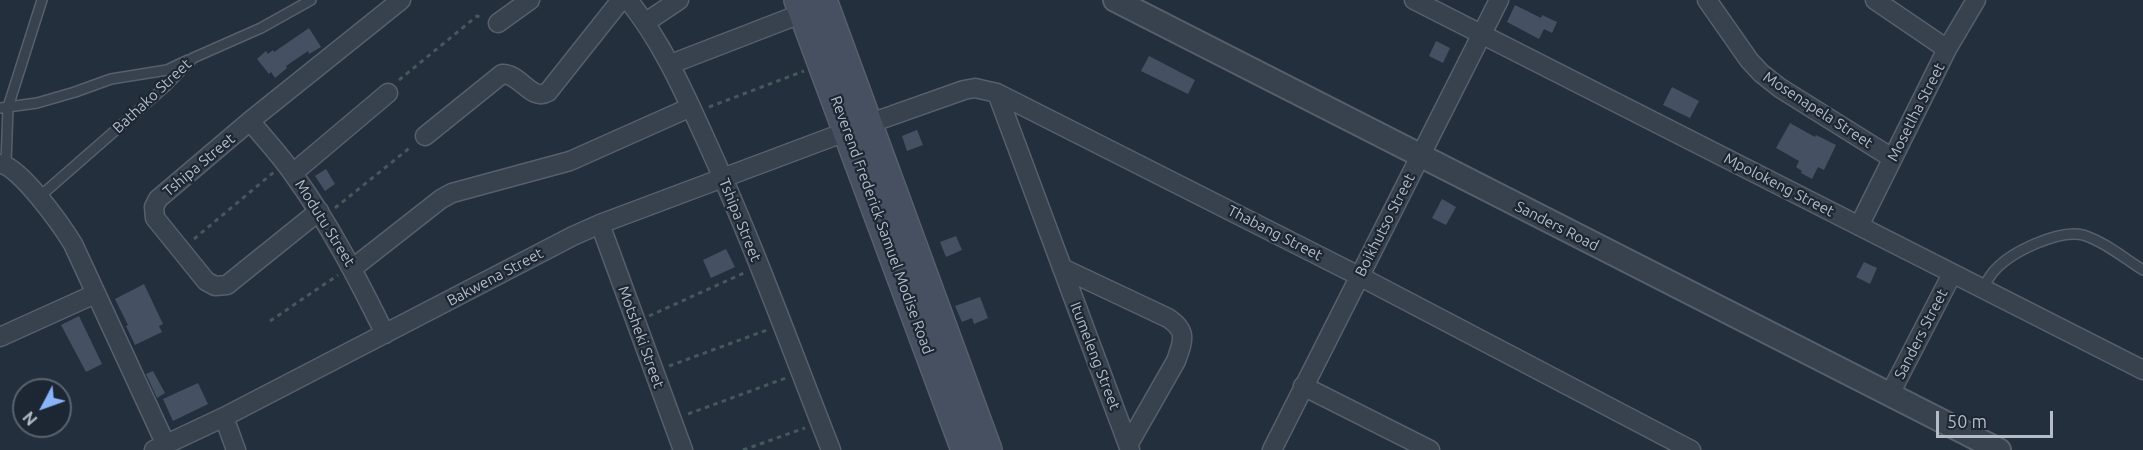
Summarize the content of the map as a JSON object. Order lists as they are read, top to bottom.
{
  "streets": {
    "main road": ["Reverend Frederick Samuel Modise Road"],
    "street": [
      "Mosenapela Street",
      "Mosetlha Street",
      "Tshipa Street",
      "Mpolokeng Street",
      "Modutu Street",
      "Boikhutso Street",
      "Sanders Road",
      "Thabang Street",
      "Bakwena Street",
      "Sanders Street",
      "Motsheki Street",
      "Itumeleng Street"
    ],
    "lane": ["Bathako Street"]
  },
  "crossings": [
    ["Mosenapela Street", "Mosetlha Street"],
    ["Mosetlha Street", "Mpolokeng Street"],
    ["Tshipa Street", "Modutu Street"],
    ["Tshipa Street", "Bakwena Street"],
    ["Mpolokeng Street", "Boikhutso Street"],
    ["Mpolokeng Street", "Sanders Street"],
    ["Modutu Street", "Bakwena Street"],
    ["Reverend Frederick Samuel Modise Road", "Thabang Street"],
    ["Reverend Frederick Samuel Modise Road", "Bakwena Street"],
    ["Boikhutso Street", "Sanders Road"],
    ["Boikhutso Street", "Thabang Street"],
    ["Sanders Road", "Sanders Street"],
    ["Thabang Street", "Bakwena Street"],
    ["Thabang Street", "Itumeleng Street"],
    ["Bakwena Street", "Motsheki Street"]
  ],
  "scale_bar": "50 m",
  "north": "bottom left"
}
